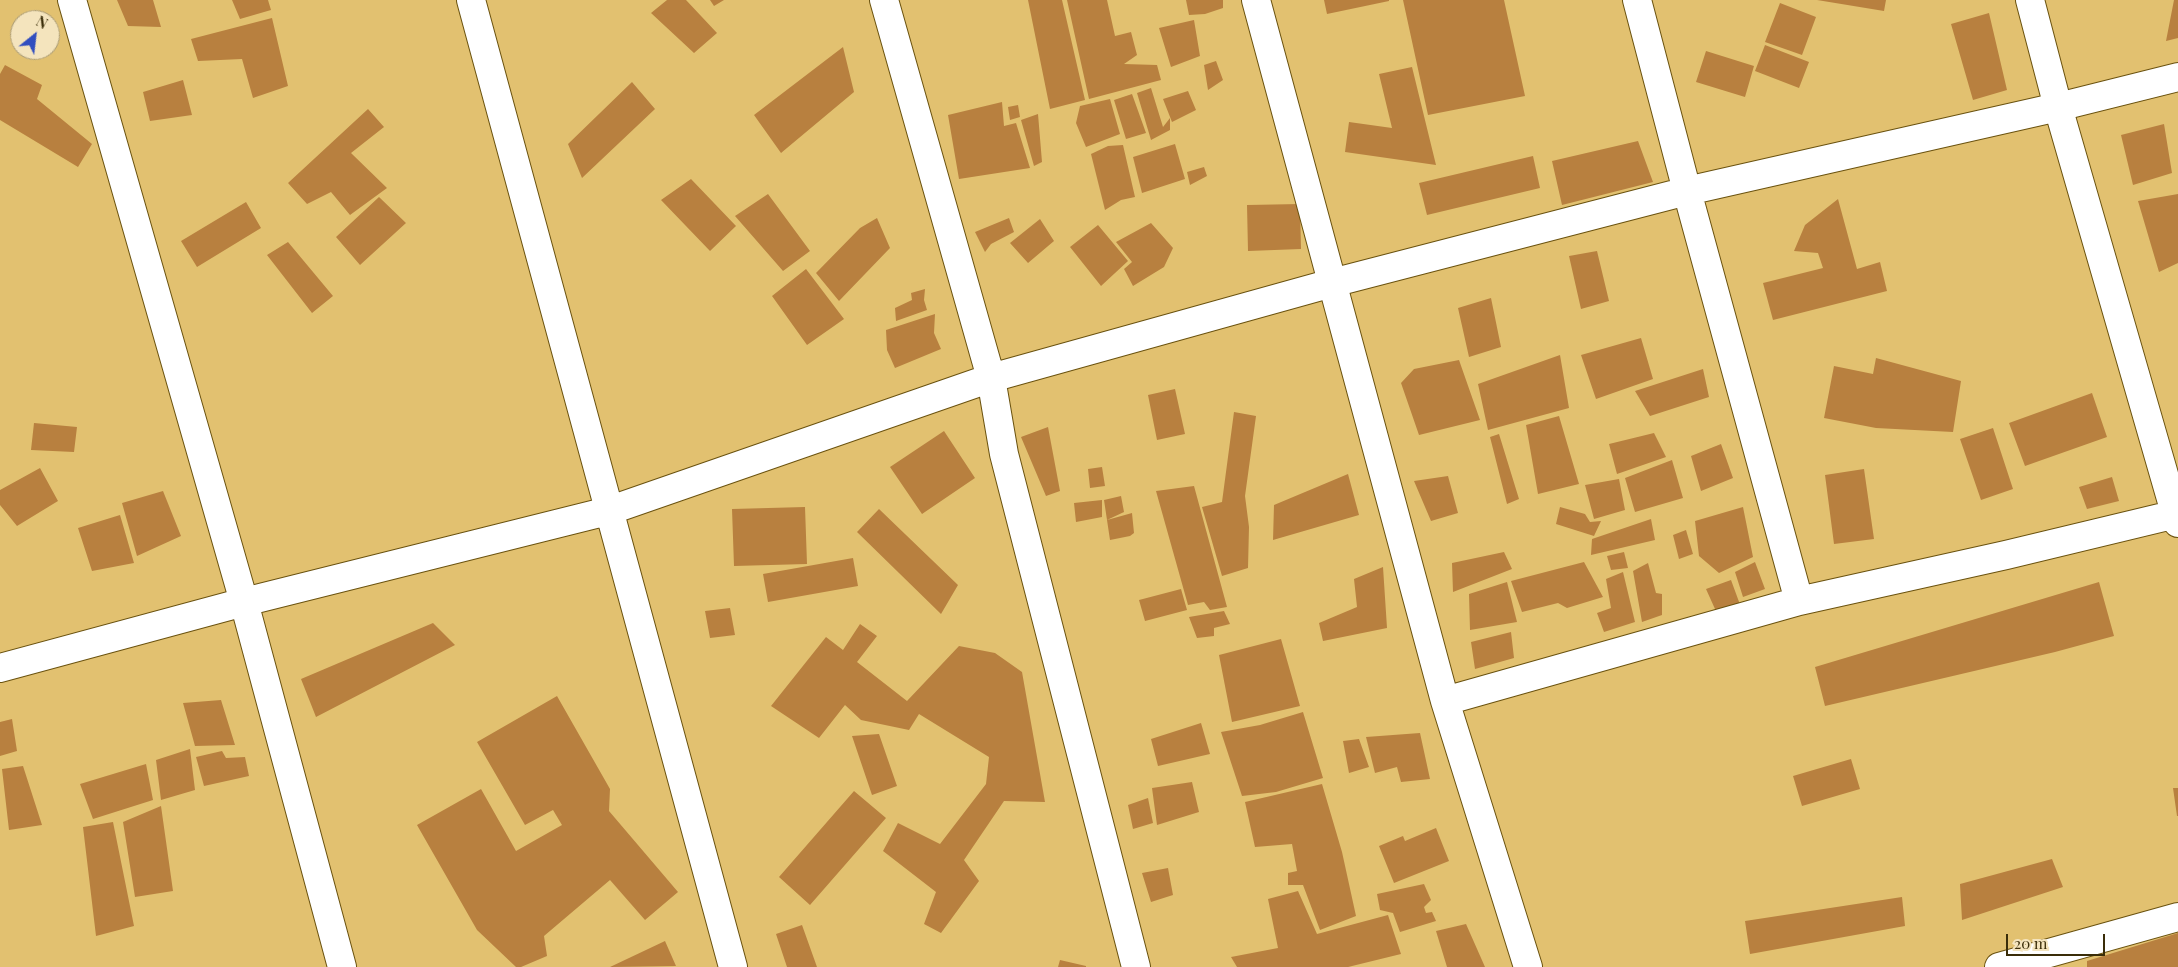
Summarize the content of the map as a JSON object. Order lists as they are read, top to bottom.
{
  "scale_bar": "20 m",
  "north": "top right"
}
